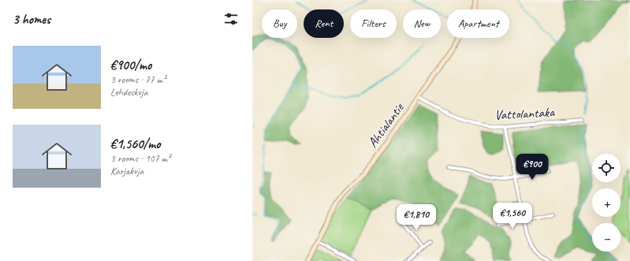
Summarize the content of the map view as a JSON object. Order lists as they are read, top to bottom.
{
  "streets": {
    "street": ["Vattolantaka", "Ahtialantie"]
  },
  "crossings": [
    ["Vattolantaka", "Ahtialantie"]
  ],
  "page": {
    "heading": "3 homes",
    "chip": [
      "Buy",
      "Rent",
      "Filters",
      "New",
      "Apartment"
    ],
    "list": [
      {
        "name": "€900/mo",
        "note": "3 rooms · 77 m² · Lehdeskuja"
      },
      {
        "name": "€1,560/mo",
        "note": "3 rooms · 107 m² · Karjakuja"
      }
    ],
    "map_buttons": ["+", "−"],
    "price": ["€900", "€1,560", "€1,810"]
  }
}
